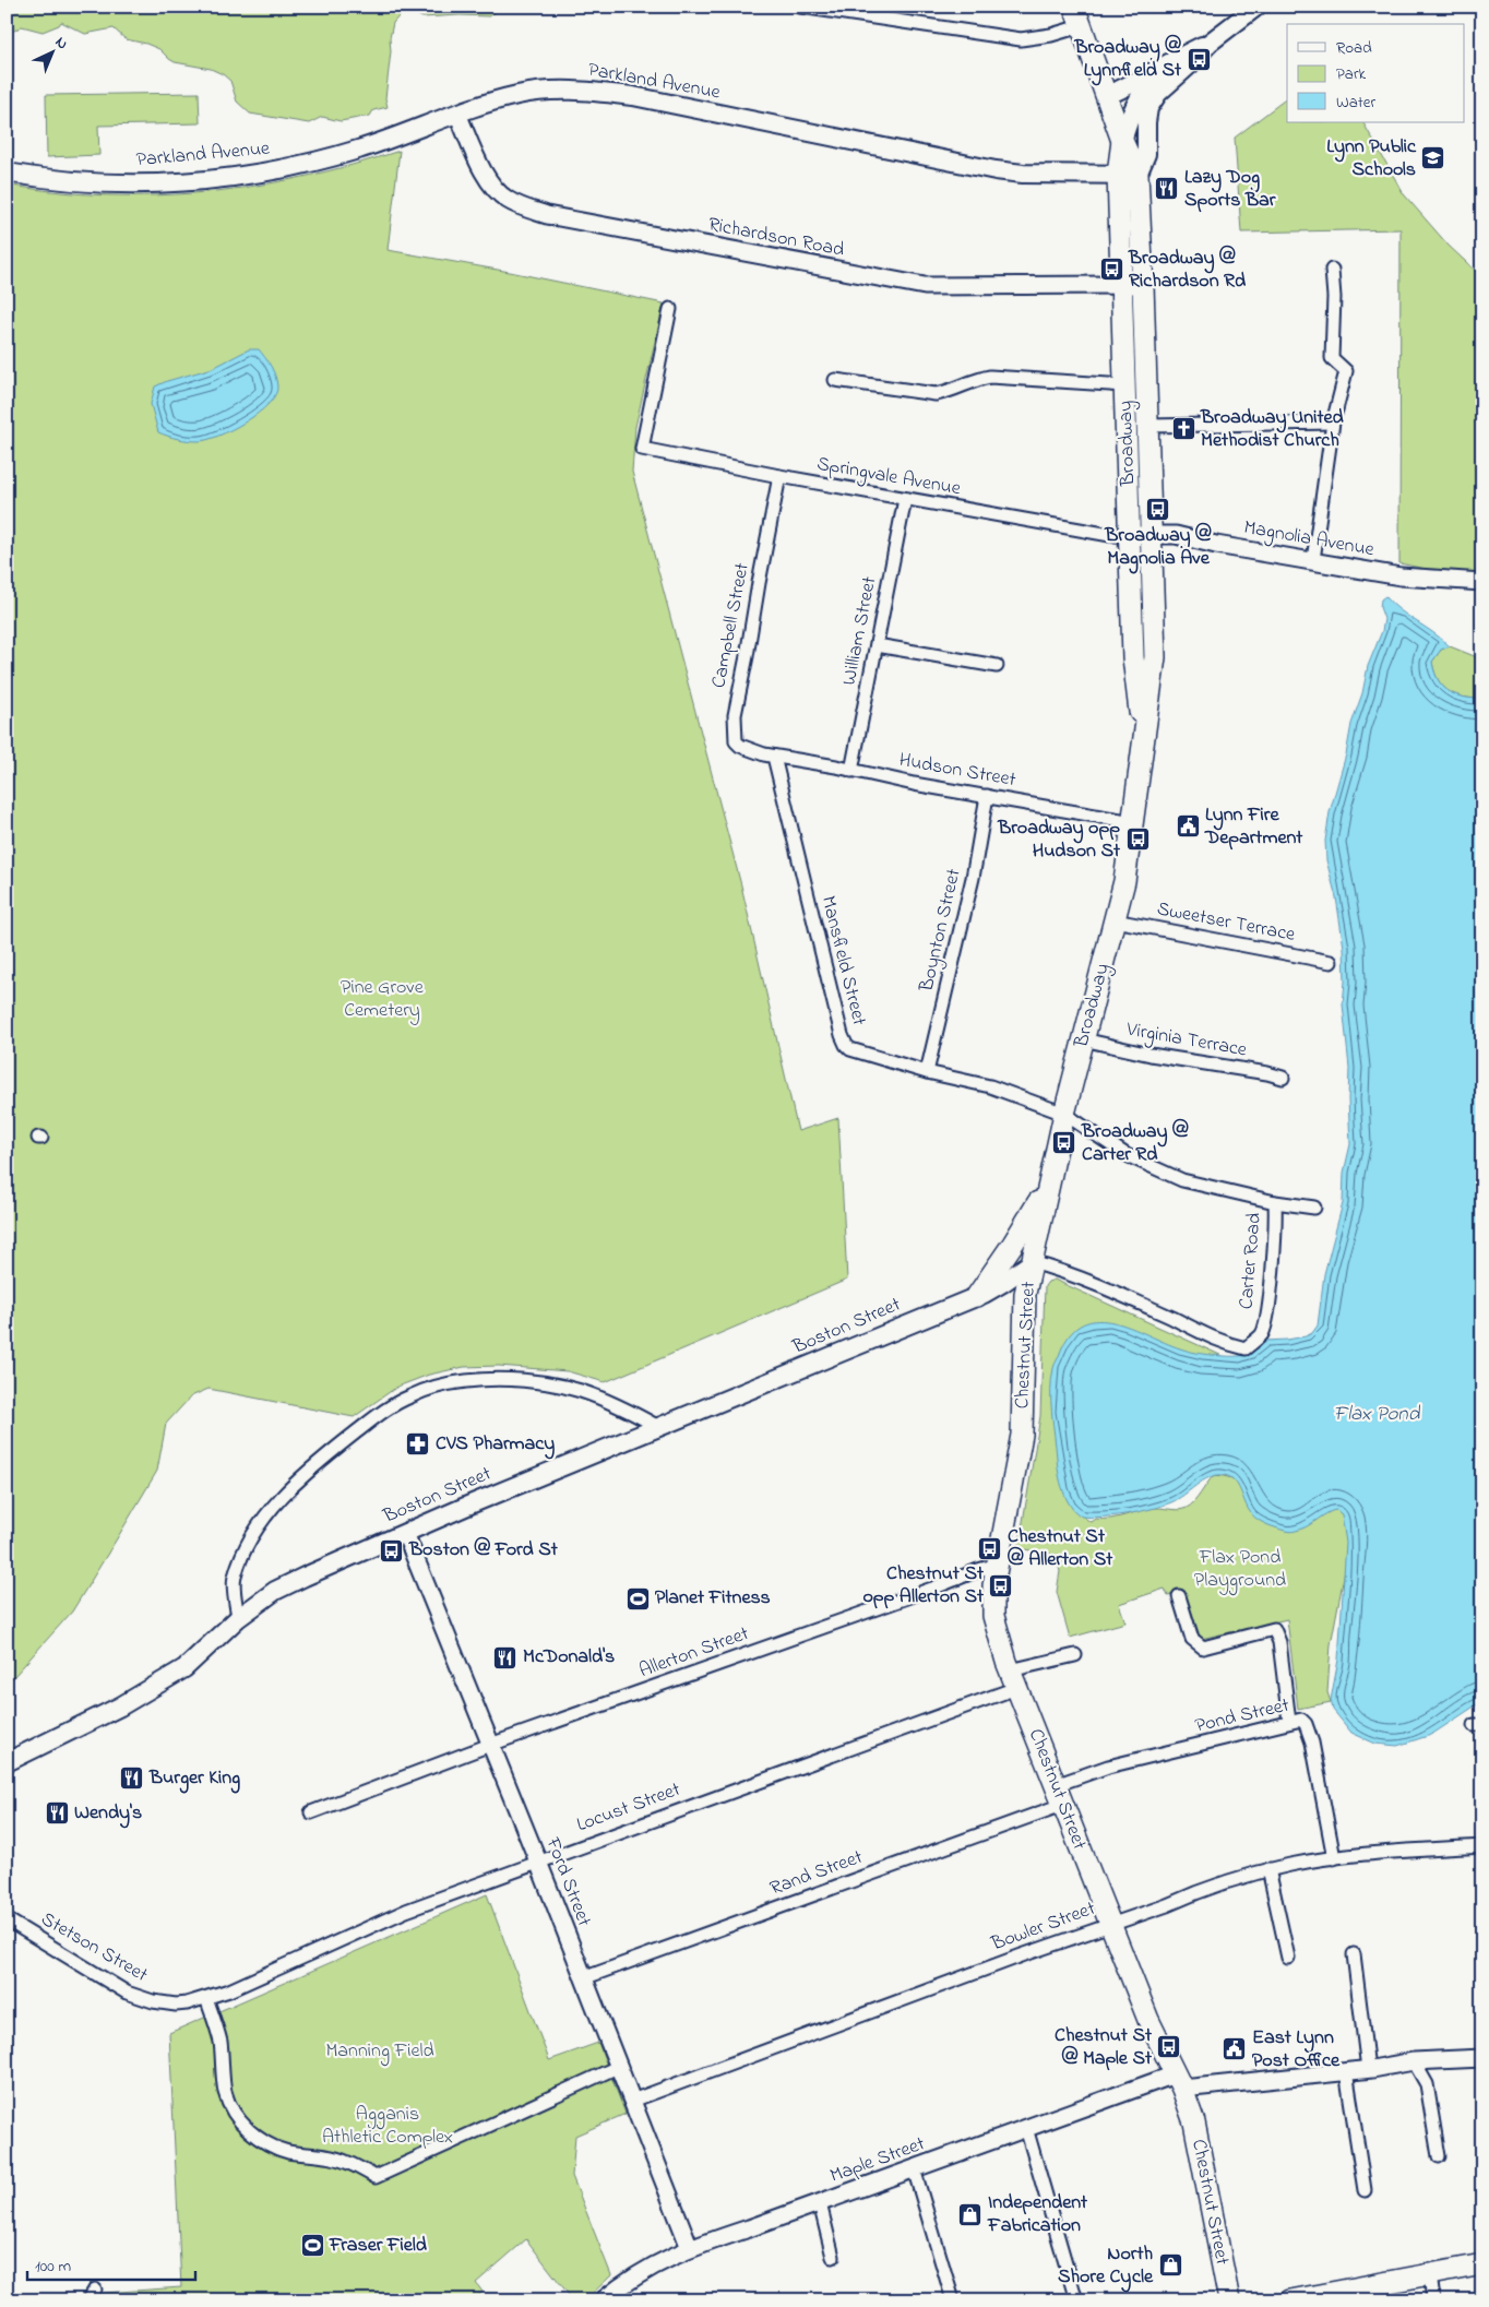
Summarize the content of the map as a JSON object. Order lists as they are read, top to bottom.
{
  "streets": {
    "main road": [
      "Parkland Avenue",
      "Broadway",
      "Boston Street",
      "Chestnut Street"
    ],
    "street": [
      "Richardson Road",
      "Springvale Avenue",
      "Magnolia Avenue",
      "Campbell Street",
      "William Street",
      "Hudson Street",
      "Sweetser Terrace",
      "Boynton Street",
      "Mansfield Street",
      "Virginia Terrace",
      "Carter Road",
      "Allerton Street",
      "Pond Street",
      "Locust Street",
      "Rand Street",
      "Ford Street",
      "Bowler Street",
      "Stetson Street",
      "Maple Street"
    ]
  },
  "crossings": [
    ["Parkland Avenue", "Richardson Road"],
    ["Parkland Avenue", "Broadway"],
    ["Richardson Road", "Broadway"],
    ["Broadway", "Springvale Avenue"],
    ["Broadway", "Magnolia Avenue"],
    ["Broadway", "Hudson Street"],
    ["Broadway", "Sweetser Terrace"],
    ["Broadway", "Mansfield Street"],
    ["Broadway", "Virginia Terrace"],
    ["Broadway", "Carter Road"],
    ["Broadway", "Boston Street"],
    ["Broadway", "Chestnut Street"],
    ["Springvale Avenue", "Magnolia Avenue"],
    ["Springvale Avenue", "Campbell Street"],
    ["Springvale Avenue", "William Street"],
    ["Campbell Street", "Hudson Street"],
    ["Campbell Street", "Mansfield Street"],
    ["William Street", "Hudson Street"],
    ["Hudson Street", "Boynton Street"],
    ["Hudson Street", "Mansfield Street"],
    ["Boynton Street", "Mansfield Street"],
    ["Mansfield Street", "Carter Road"],
    ["Carter Road", "Boston Street"],
    ["Carter Road", "Chestnut Street"],
    ["Boston Street", "Chestnut Street"],
    ["Boston Street", "Ford Street"],
    ["Chestnut Street", "Allerton Street"],
    ["Chestnut Street", "Pond Street"],
    ["Chestnut Street", "Locust Street"],
    ["Chestnut Street", "Rand Street"],
    ["Chestnut Street", "Bowler Street"],
    ["Chestnut Street", "Maple Street"],
    ["Allerton Street", "Ford Street"],
    ["Pond Street", "Rand Street"],
    ["Pond Street", "Bowler Street"],
    ["Locust Street", "Ford Street"],
    ["Locust Street", "Stetson Street"],
    ["Rand Street", "Ford Street"],
    ["Ford Street", "Bowler Street"],
    ["Ford Street", "Maple Street"]
  ],
  "water": ["Flax Pond"],
  "parks": [
    "Pine Grove Cemetery",
    "Flax Pond Playground",
    "Manning Field",
    "Agganis Athletic Complex"
  ],
  "places": {
    "bus stop": [
      "Broadway @ Lynnfield St",
      "Broadway @ Richardson Rd",
      "Broadway @ Magnolia Ave",
      "Broadway opp Hudson St",
      "Broadway @ Carter Rd",
      "Chestnut St @ Allerton St",
      "Boston @ Ford St",
      "Chestnut St opp Allerton St",
      "Chestnut St @ Maple St"
    ],
    "school or university": ["Lynn Public Schools"],
    "restaurant": [
      "Lazy Dog Sports Bar",
      "McDonald's",
      "Burger King",
      "Wendy's"
    ],
    "church": ["Broadway United Methodist Church"],
    "public building": ["Lynn Fire Department", "East Lynn Post Office"],
    "pharmacy": ["CVS Pharmacy"],
    "sports": ["Planet Fitness", "Fraser Field"],
    "shop": ["Independent Fabrication", "North Shore Cycle"]
  },
  "legend": ["Road", "Park", "Water"],
  "scale_bar": "100 m",
  "north": "top right"
}
